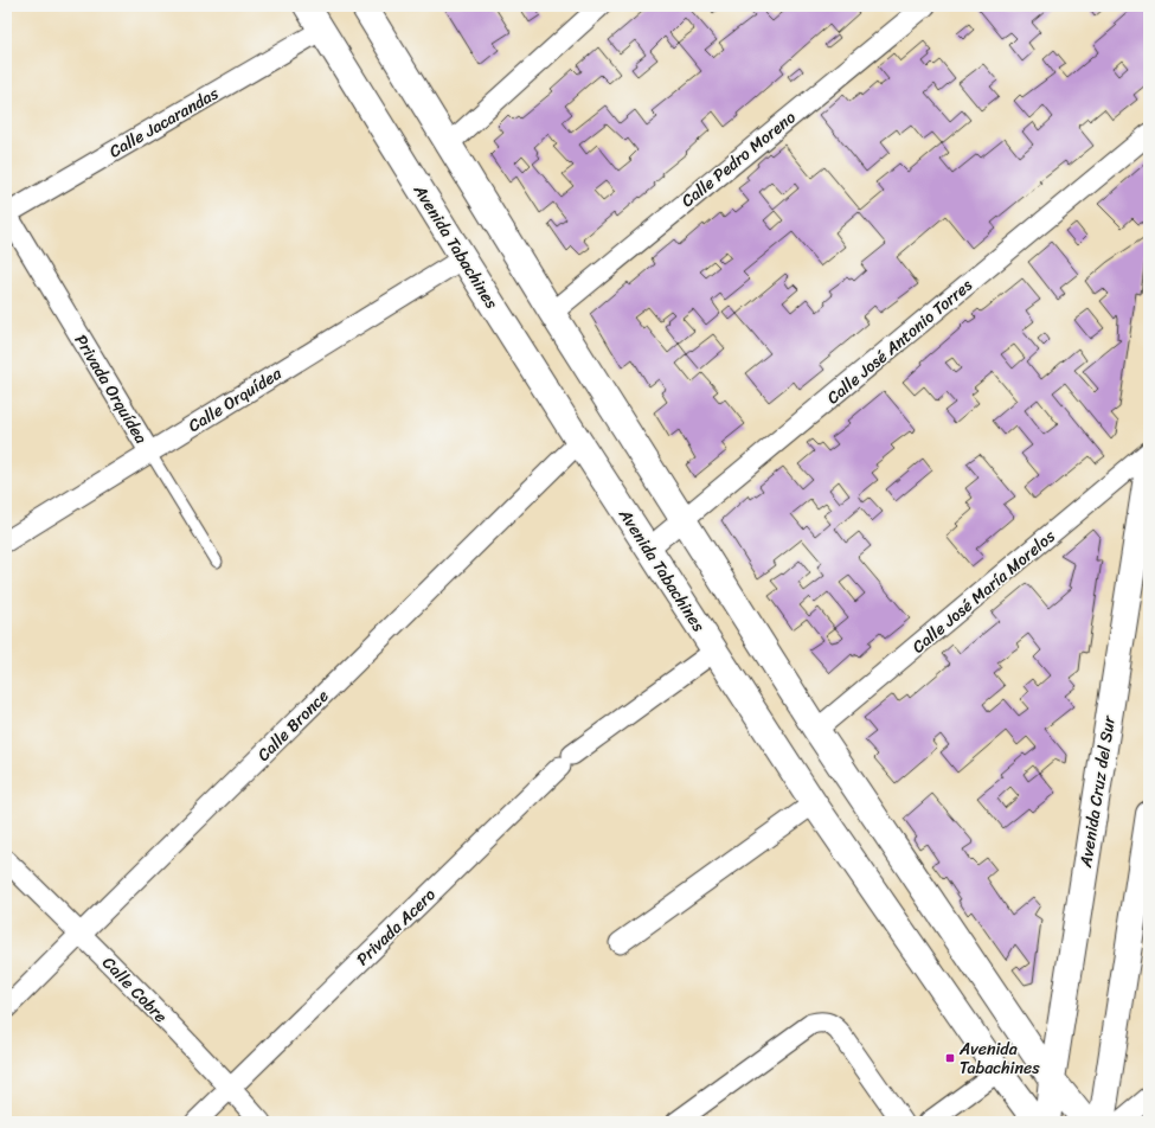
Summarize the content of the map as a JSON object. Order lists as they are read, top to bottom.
{
  "streets": {
    "street": [
      "Calle Jacarandas",
      "Calle Pedro Moreno",
      "Avenida Tabachines",
      "Calle José Antonio Torres",
      "Privada Orquídea",
      "Calle Orquídea",
      "Calle José María Morelos",
      "Calle Bronce",
      "Avenida Cruz del Sur",
      "Privada Acero",
      "Calle Cobre"
    ]
  },
  "crossings": [
    ["Calle Jacarandas", "Avenida Tabachines"],
    ["Calle Jacarandas", "Privada Orquídea"],
    ["Avenida Tabachines", "Calle José Antonio Torres"],
    ["Avenida Tabachines", "Calle Orquídea"],
    ["Avenida Tabachines", "Calle Bronce"],
    ["Avenida Tabachines", "Privada Acero"],
    ["Privada Orquídea", "Calle Orquídea"],
    ["Calle Bronce", "Calle Cobre"],
    ["Privada Acero", "Calle Cobre"]
  ],
  "places": {
    "transit": ["Avenida Tabachines"]
  }
}
